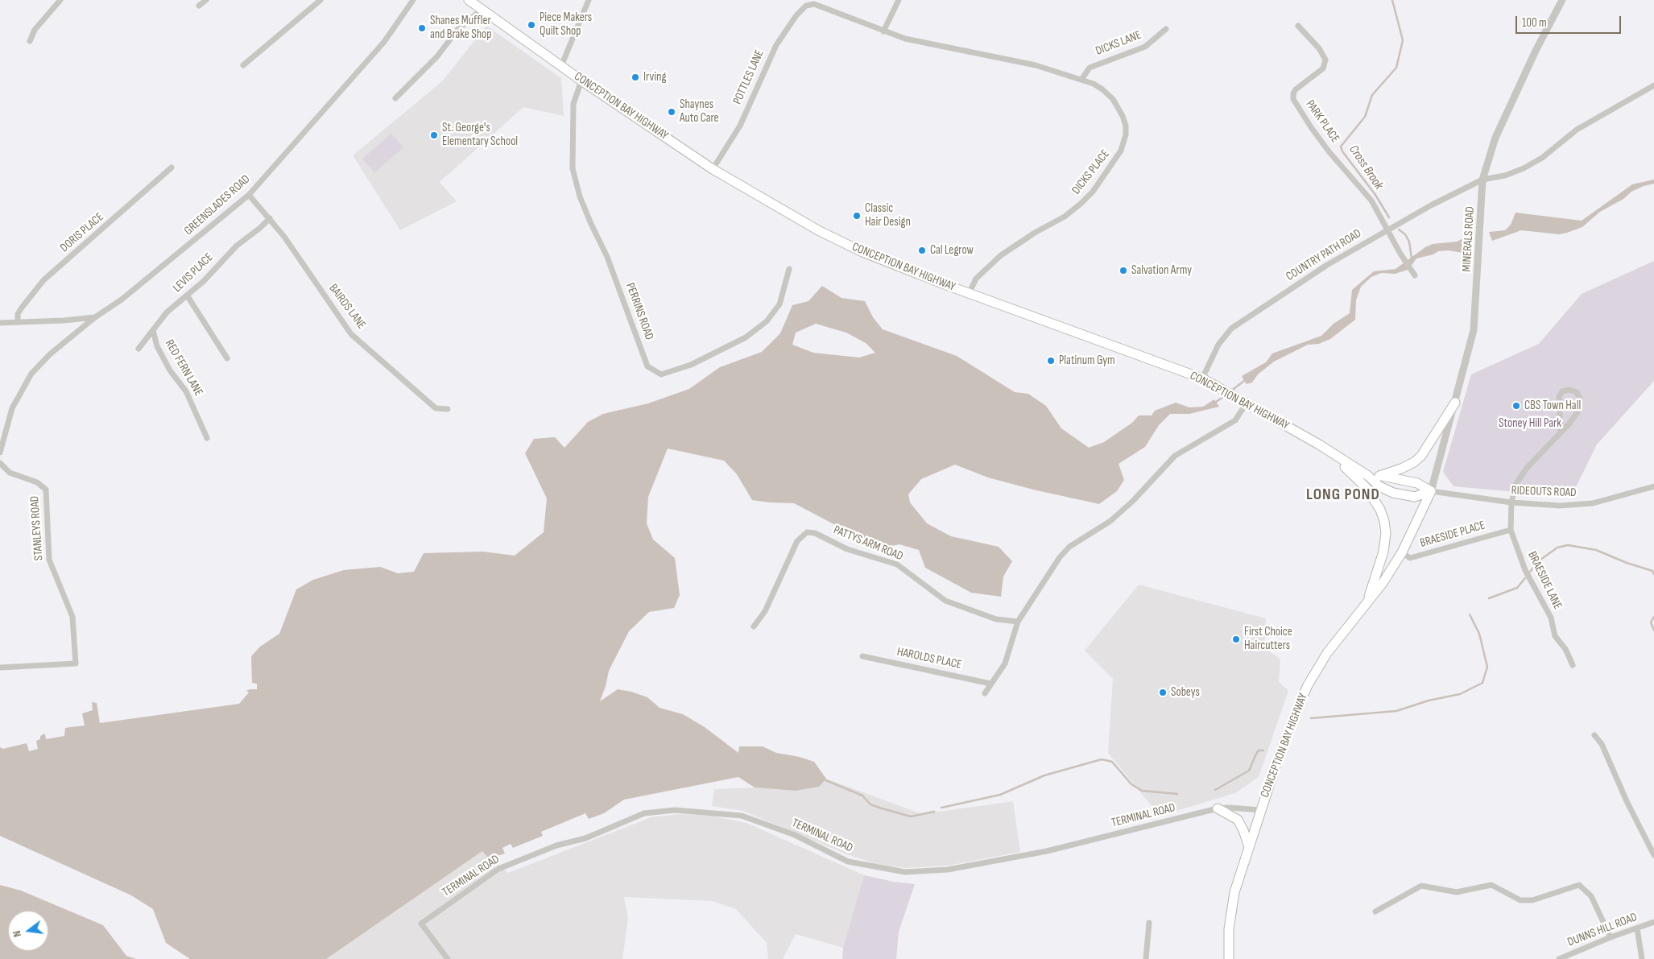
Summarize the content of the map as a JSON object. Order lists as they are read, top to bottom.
{
  "streets": {
    "main road": ["CONCEPTION BAY HIGHWAY"],
    "street": [
      "DICKS LANE",
      "POTTLES LANE",
      "PARK PLACE",
      "DICKS PLACE",
      "GREENSLADES ROAD",
      "DORIS PLACE",
      "MINERALS ROAD",
      "COUNTRY PATH ROAD",
      "LEVIS PLACE",
      "BAIRDS LANE",
      "PERRINS ROAD",
      "RED FERN LANE",
      "RIDEOUTS ROAD",
      "STANLEYS ROAD",
      "BRAESIDE PLACE",
      "PATTYS ARM ROAD",
      "BRAESIDE LANE",
      "HAROLDS PLACE",
      "TERMINAL ROAD",
      "DUNNS HILL ROAD"
    ]
  },
  "crossings": [
    ["DICKS LANE", "DICKS PLACE"],
    ["POTTLES LANE", "CONCEPTION BAY HIGHWAY"],
    ["POTTLES LANE", "DICKS PLACE"],
    ["CONCEPTION BAY HIGHWAY", "DICKS PLACE"],
    ["CONCEPTION BAY HIGHWAY", "MINERALS ROAD"],
    ["CONCEPTION BAY HIGHWAY", "COUNTRY PATH ROAD"],
    ["CONCEPTION BAY HIGHWAY", "PERRINS ROAD"],
    ["CONCEPTION BAY HIGHWAY", "RIDEOUTS ROAD"],
    ["CONCEPTION BAY HIGHWAY", "BRAESIDE PLACE"],
    ["CONCEPTION BAY HIGHWAY", "TERMINAL ROAD"],
    ["PARK PLACE", "COUNTRY PATH ROAD"],
    ["GREENSLADES ROAD", "DORIS PLACE"],
    ["GREENSLADES ROAD", "BAIRDS LANE"],
    ["MINERALS ROAD", "COUNTRY PATH ROAD"],
    ["MINERALS ROAD", "RIDEOUTS ROAD"],
    ["LEVIS PLACE", "BAIRDS LANE"],
    ["LEVIS PLACE", "RED FERN LANE"],
    ["RIDEOUTS ROAD", "BRAESIDE LANE"],
    ["BRAESIDE PLACE", "BRAESIDE LANE"]
  ],
  "districts": ["LONG POND"],
  "water": ["Cross Brook"],
  "parks": ["Stoney Hill Park"],
  "places": [
    "Piece Makers Quilt Shop",
    "Shanes Muffler and Brake Shop",
    "Irving",
    "Shaynes Auto Care",
    "St. George's Elementary School",
    "Classic Hair Design",
    "Cal Legrow",
    "Salvation Army",
    "Platinum Gym",
    "CBS Town Hall",
    "First Choice Haircutters",
    "Sobeys"
  ],
  "scale_bar": "100 m",
  "north": "left"
}
